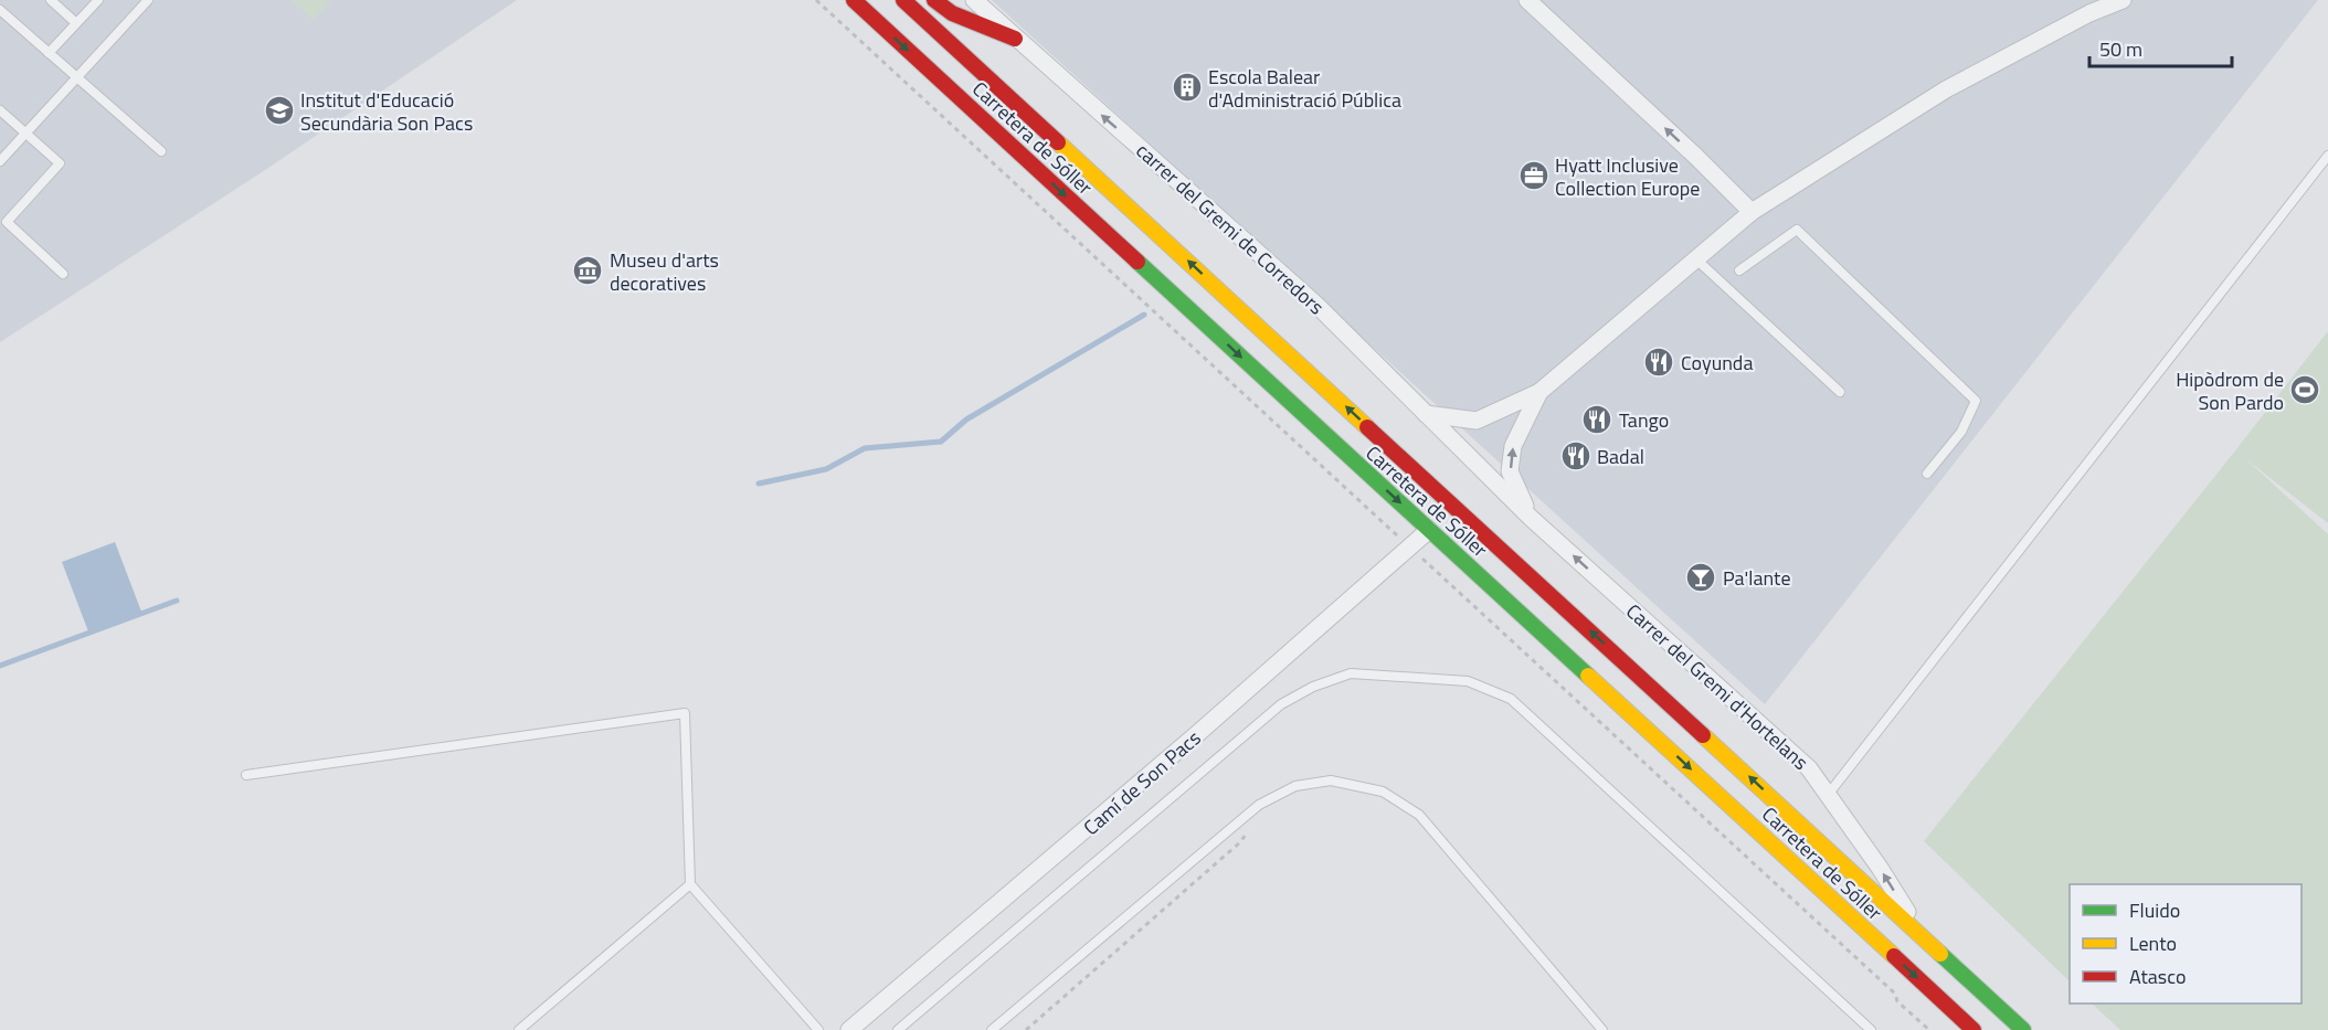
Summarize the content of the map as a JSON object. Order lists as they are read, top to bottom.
{
  "streets": {
    "main road": ["Carretera de Sóller"],
    "street": ["carrer del Gremi de Corredors", "Carrer del Gremi d'Hortelans", "Camí de Son Pacs"]
  },
  "crossings": [
    ["Carretera de Sóller", "Carrer del Gremi d'Hortelans"],
    ["Carretera de Sóller", "Camí de Son Pacs"],
    ["carrer del Gremi de Corredors", "Carrer del Gremi d'Hortelans"]
  ],
  "one_way": ["carrer del Gremi de Corredors", "Carrer del Gremi d'Hortelans"],
  "places": {
    "building": ["Escola Balear d'Administració Pública"],
    "school or university": ["Institut d'Educació Secundària Son Pacs"],
    "office": ["Hyatt Inclusive Collection Europe"],
    "museum": ["Museu d'arts decoratives"],
    "restaurant": ["Coyunda", "Tango", "Badal"],
    "sports": ["Hipòdrom de Son Pardo"],
    "bar": ["Pa'lante"]
  },
  "legend": ["Fluido", "Lento", "Atasco"],
  "scale_bar": "50 m"
}
